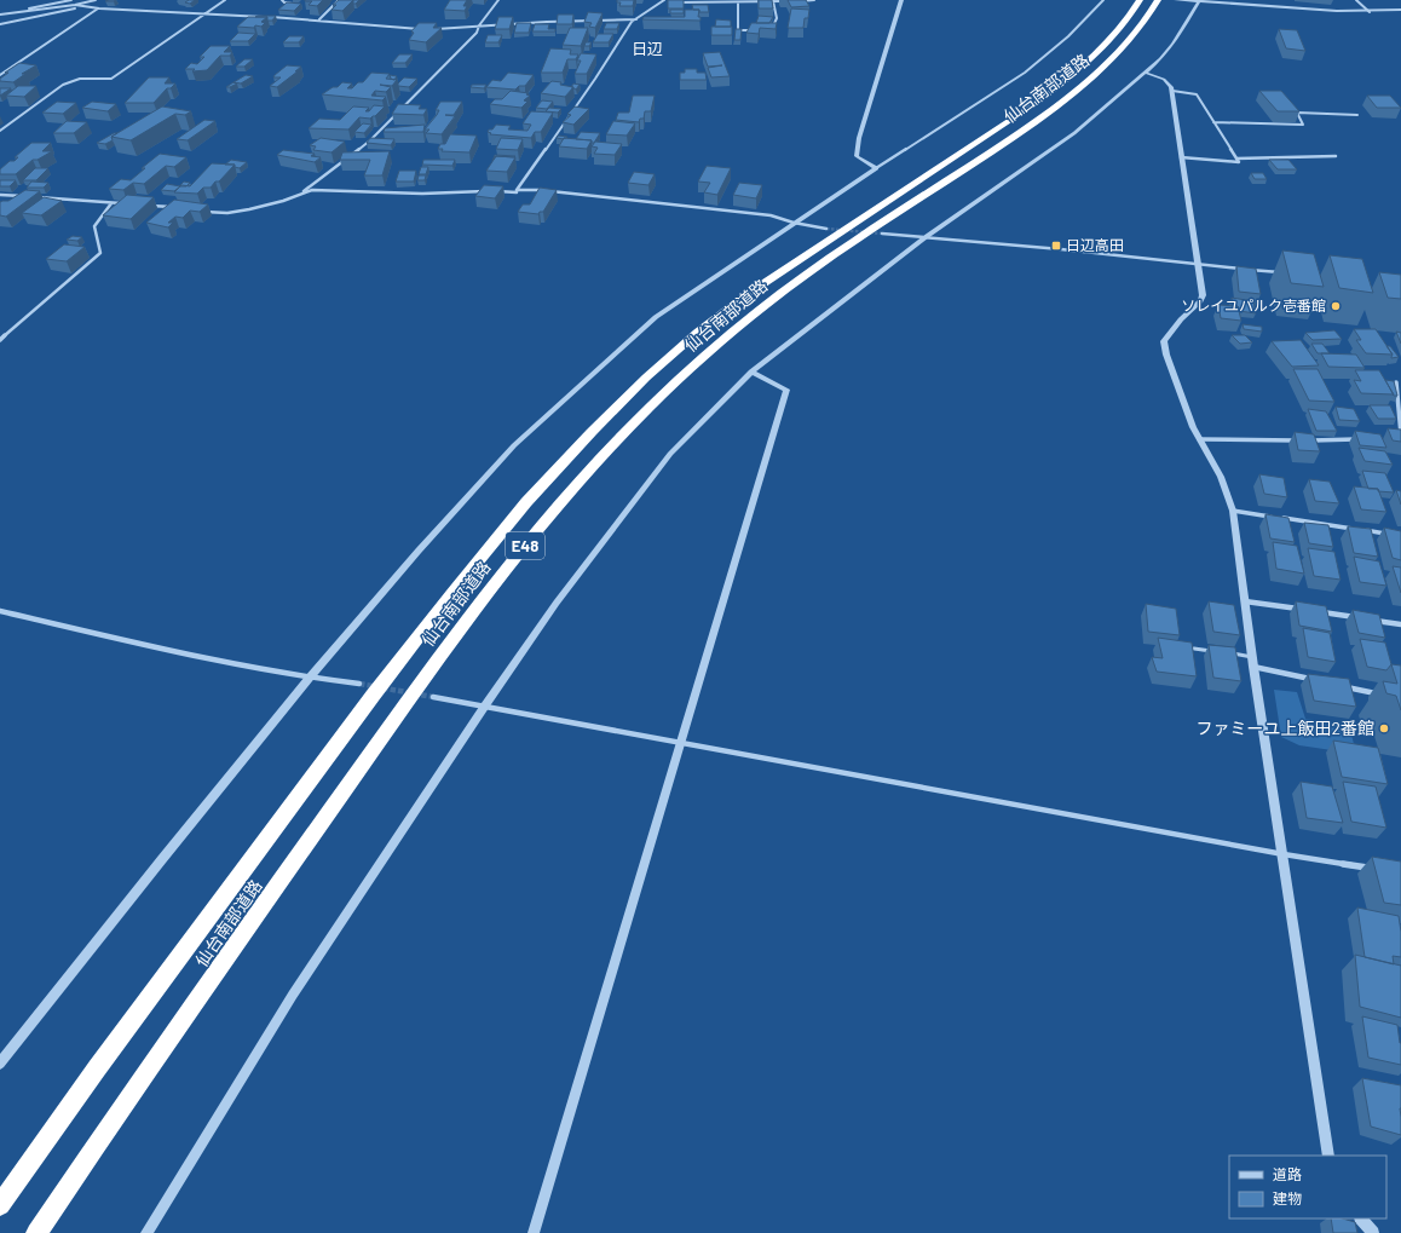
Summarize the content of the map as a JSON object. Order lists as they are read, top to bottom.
{
  "streets": {
    "highway": ["仙台南部道路", "E48"]
  },
  "districts": ["日辺"],
  "places": {
    "transit": ["日辺高田"],
    "other": ["ソレイユパルク壱番館", "ファミーユ上飯田2番館"]
  },
  "legend": ["道路", "建物"]
}
